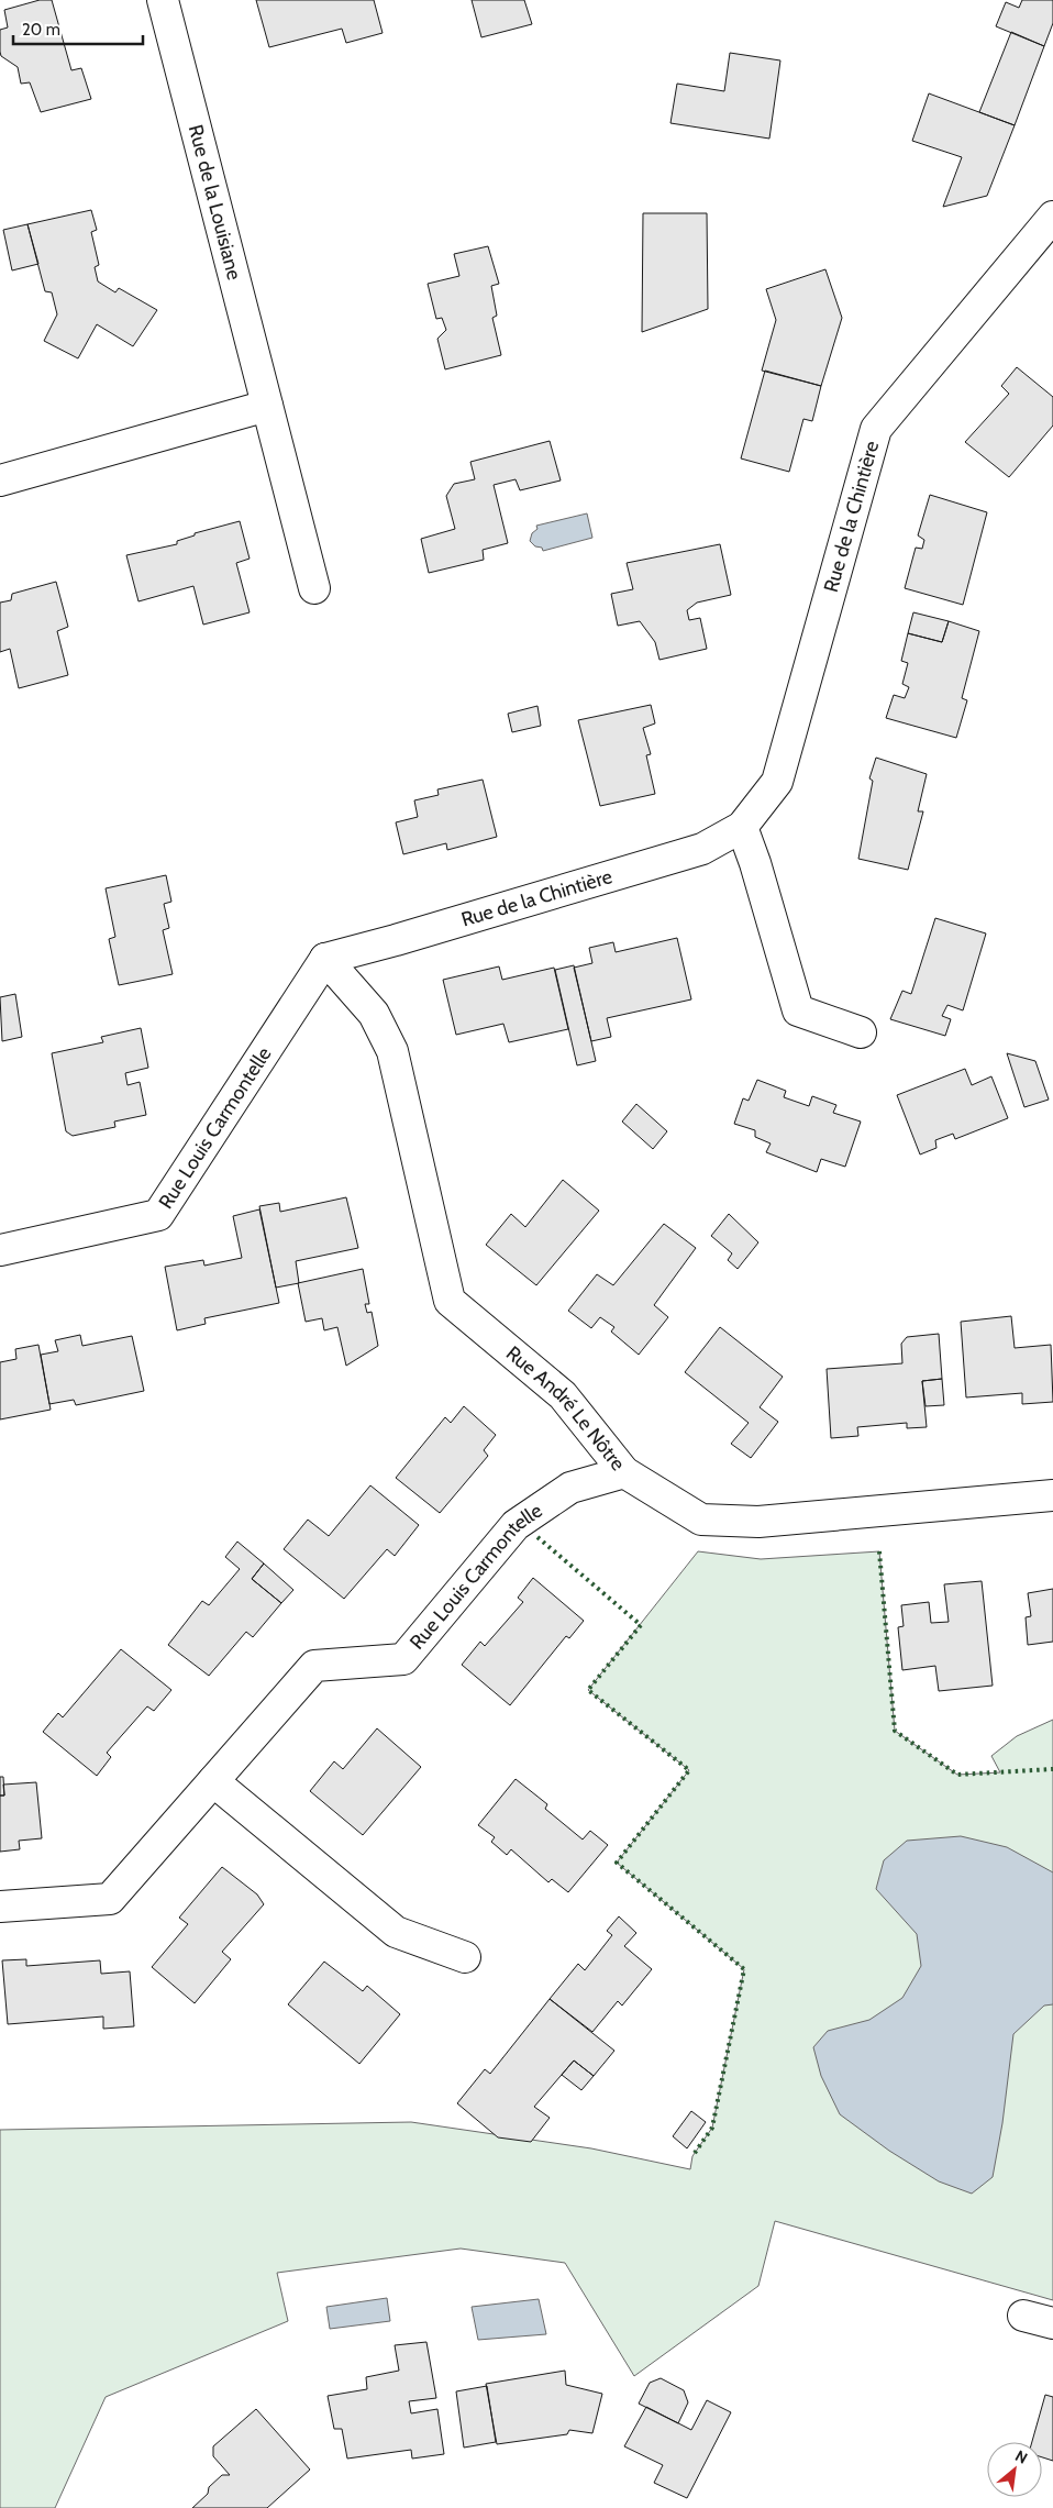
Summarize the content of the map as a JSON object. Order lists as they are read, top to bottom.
{
  "streets": {
    "street": [
      "Rue de la Louisiane",
      "Rue de la Chintière",
      "Rue Louis Carmontelle",
      "Rue André Le Nôtre"
    ]
  },
  "crossings": [
    ["Rue de la Chintière", "Rue Louis Carmontelle"],
    ["Rue de la Chintière", "Rue André Le Nôtre"],
    ["Rue Louis Carmontelle", "Rue André Le Nôtre"]
  ],
  "scale_bar": "20 m",
  "north": "top right"
}
